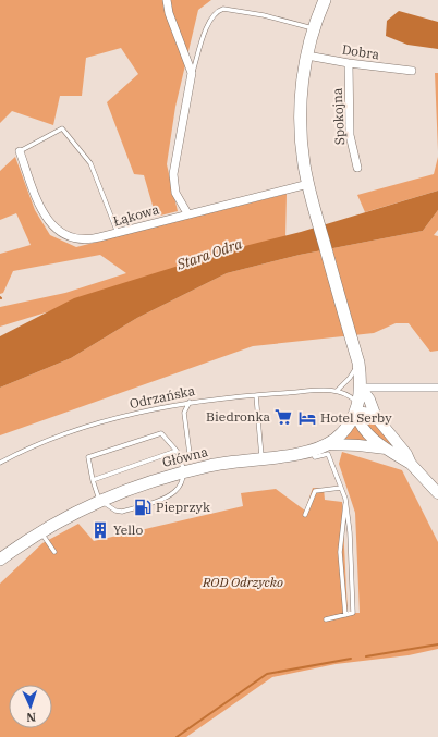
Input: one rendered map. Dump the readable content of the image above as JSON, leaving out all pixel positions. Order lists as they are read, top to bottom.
{
  "streets": {
    "main road": ["Główna"],
    "street": ["Dobra", "Spokojna", "Łąkowa"],
    "lane": ["Odrzańska"]
  },
  "crossings": [
    ["Dobra", "Spokojna"],
    ["Dobra", "Główna"],
    ["Łąkowa", "Główna"]
  ],
  "water": ["Stara Odra"],
  "parks": ["ROD Odrzycko"],
  "places": {
    "supermarket": ["Biedronka"],
    "hotel": ["Hotel Serby"],
    "fuel station": ["Pieprzyk"],
    "building": ["Yello"]
  },
  "north": "bottom"
}
